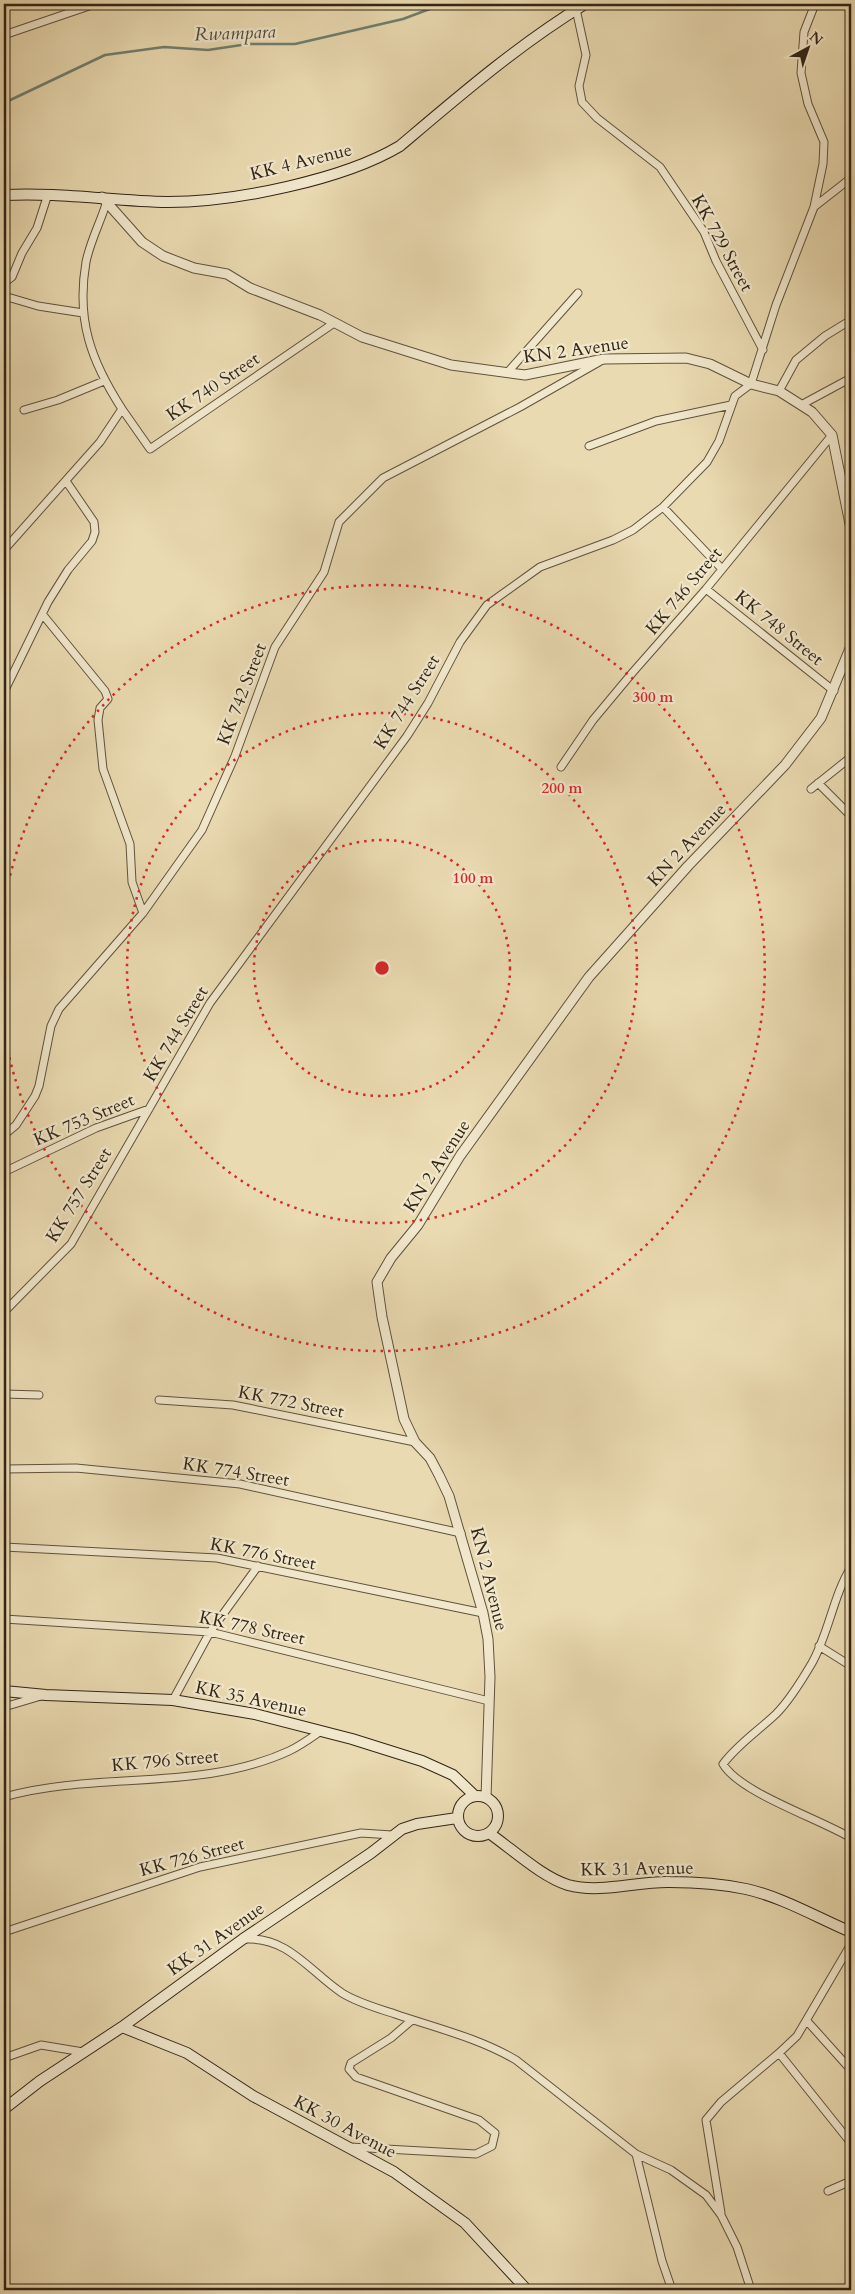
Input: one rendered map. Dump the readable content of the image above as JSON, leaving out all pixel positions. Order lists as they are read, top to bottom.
{
  "streets": {
    "main road": [
      "KK 4 Avenue",
      "KK 35 Avenue",
      "KK 31 Avenue",
      "KK 30 Avenue"
    ],
    "street": [
      "KK 729 Street",
      "KN 2 Avenue",
      "KK 740 Street",
      "KK 746 Street",
      "KK 748 Street",
      "KK 742 Street",
      "KK 744 Street",
      "KK 753 Street",
      "KK 757 Street",
      "KK 772 Street",
      "KK 774 Street",
      "KK 776 Street",
      "KK 778 Street",
      "KK 796 Street",
      "KK 726 Street"
    ]
  },
  "crossings": [
    ["KK 4 Avenue", "KK 729 Street"],
    ["KK 4 Avenue", "KN 2 Avenue"],
    ["KN 2 Avenue", "KK 740 Street"],
    ["KN 2 Avenue", "KK 746 Street"],
    ["KN 2 Avenue", "KK 748 Street"],
    ["KN 2 Avenue", "KK 742 Street"],
    ["KN 2 Avenue", "KK 744 Street"],
    ["KN 2 Avenue", "KK 772 Street"],
    ["KN 2 Avenue", "KK 774 Street"],
    ["KN 2 Avenue", "KK 776 Street"],
    ["KN 2 Avenue", "KK 778 Street"],
    ["KN 2 Avenue", "KK 35 Avenue"],
    ["KN 2 Avenue", "KK 31 Avenue"],
    ["KK 746 Street", "KK 748 Street"],
    ["KK 744 Street", "KK 753 Street"],
    ["KK 744 Street", "KK 757 Street"],
    ["KK 753 Street", "KK 757 Street"],
    ["KK 35 Avenue", "KK 796 Street"],
    ["KK 35 Avenue", "KK 31 Avenue"],
    ["KK 726 Street", "KK 31 Avenue"],
    ["KK 31 Avenue", "KK 30 Avenue"]
  ],
  "water": ["Rwampara"],
  "north": "top right",
  "rings": ["300 m", "200 m", "100 m"]
}
